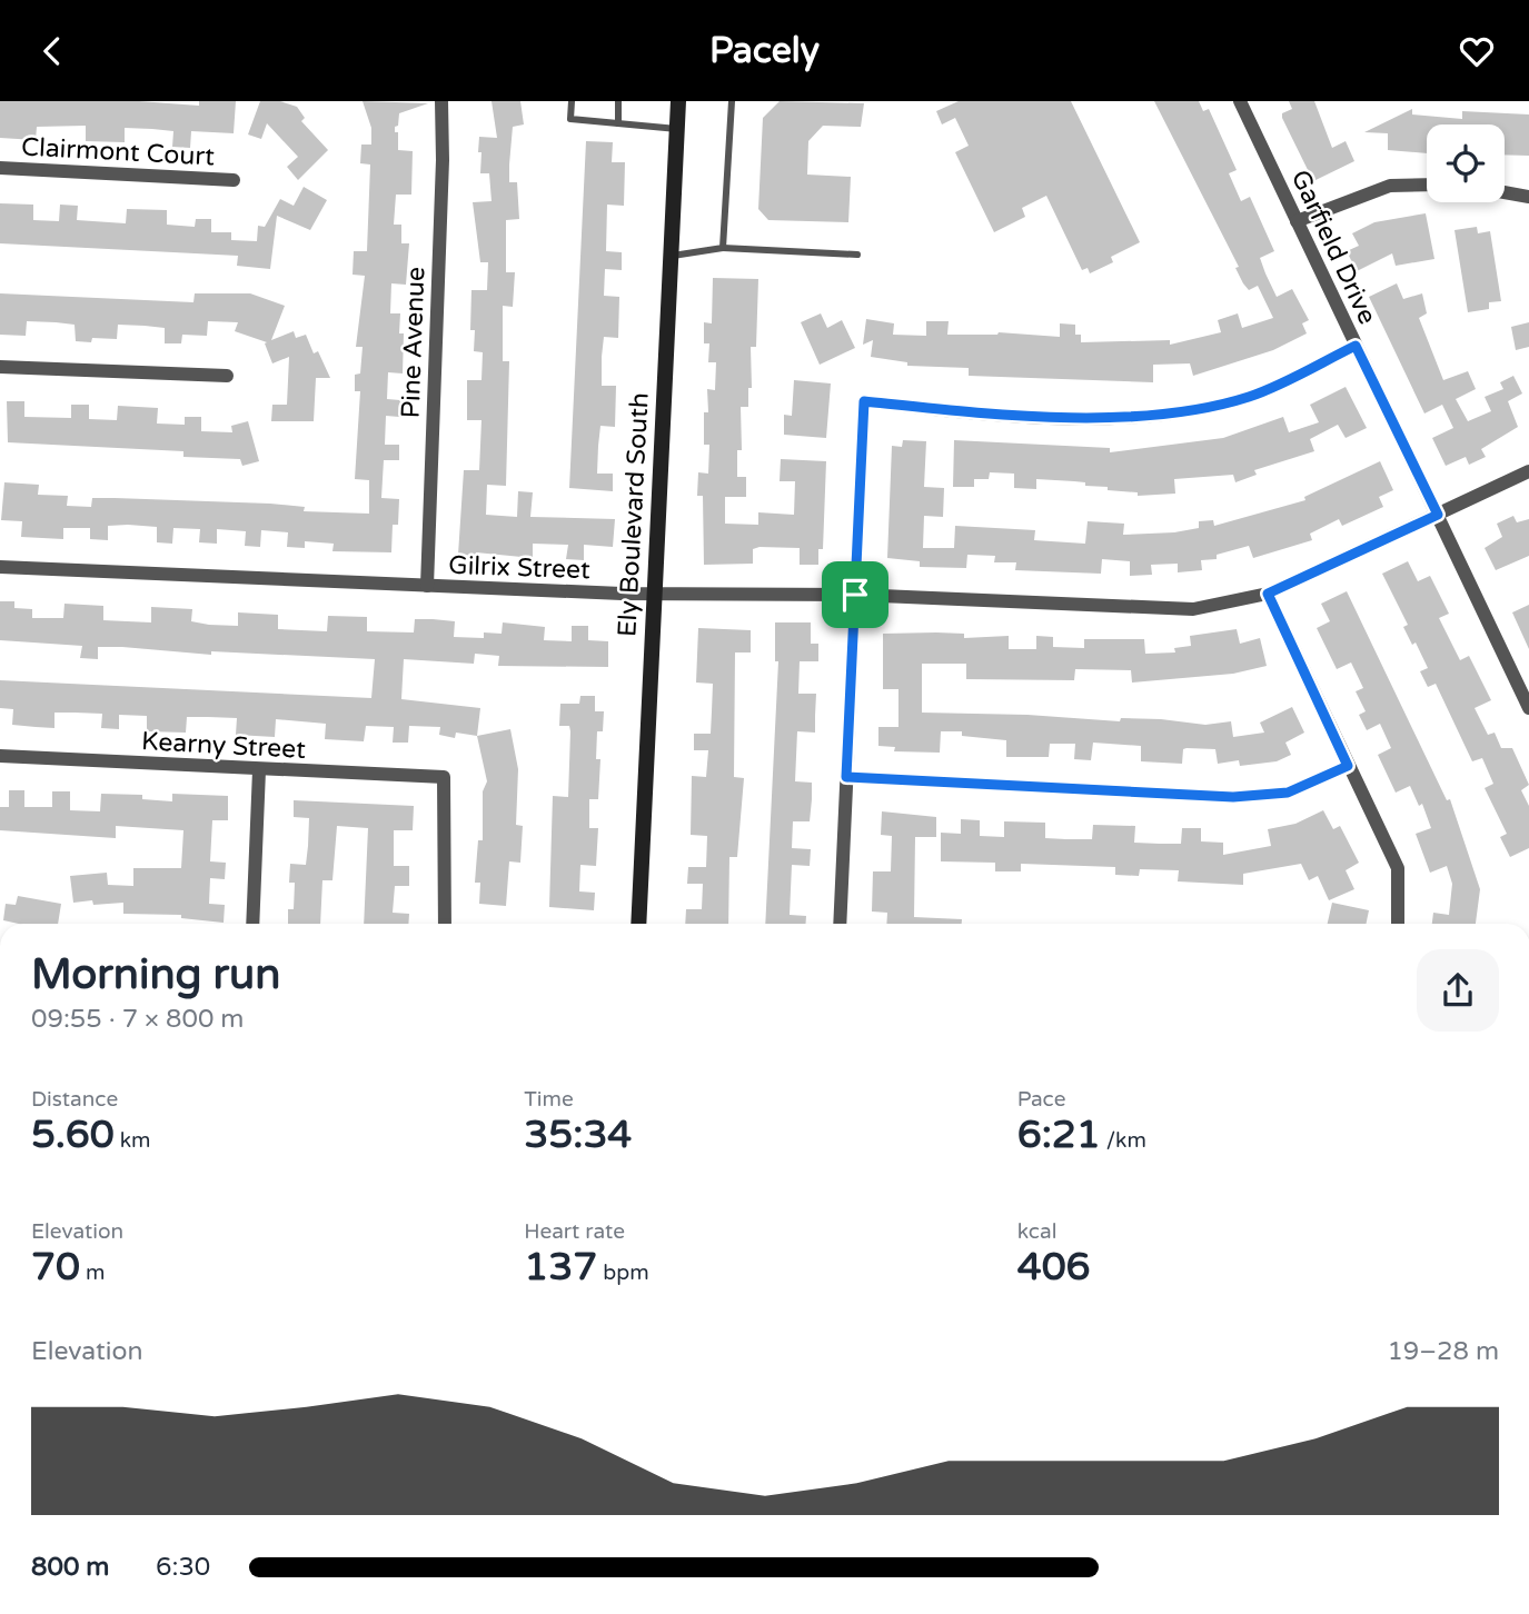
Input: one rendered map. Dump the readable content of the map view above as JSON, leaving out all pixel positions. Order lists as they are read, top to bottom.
{
  "streets": {
    "main road": ["Ely Boulevard South"],
    "street": [
      "Clairmont Court",
      "Garfield Drive",
      "Pine Avenue",
      "Gilrix Street",
      "Kearny Street"
    ]
  },
  "crossings": [
    ["Garfield Drive", "Gilrix Street"],
    ["Pine Avenue", "Gilrix Street"],
    ["Ely Boulevard South", "Gilrix Street"]
  ],
  "page": {
    "header": "Pacely",
    "heading": ["Morning run", "09:55 · 7 × 800 m"],
    "stats": [
      ["Distance", "5.60 km"],
      ["Time", "35:34"],
      ["Pace", "6:21 /km"],
      ["Elevation", "70 m"],
      ["Heart rate", "137 bpm"],
      ["kcal", "406"]
    ],
    "chart": ["Elevation", "19–28 m"],
    "list": [
      {
        "name": "800 m",
        "note": "6:30"
      }
    ]
  }
}
